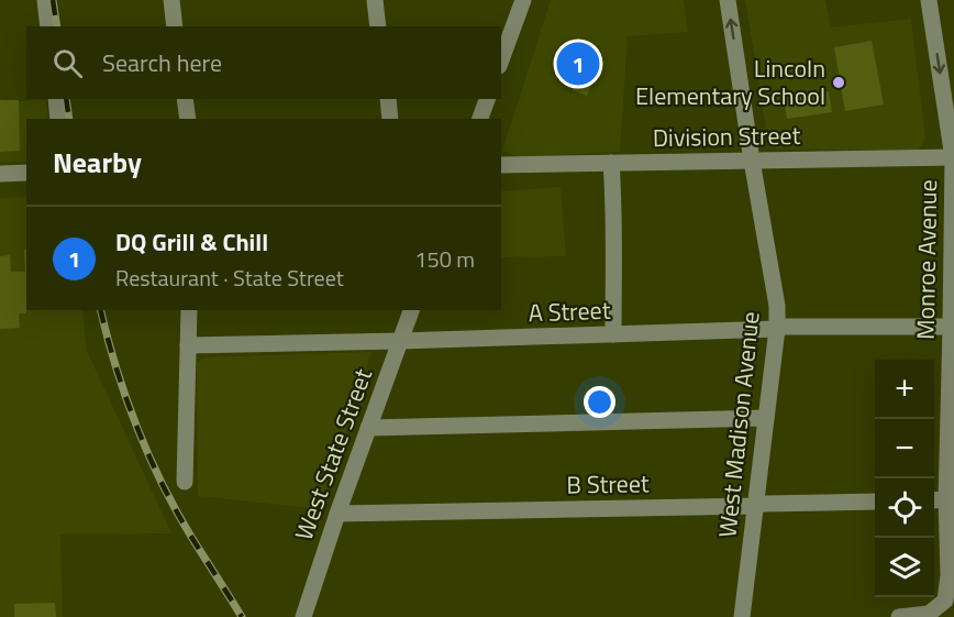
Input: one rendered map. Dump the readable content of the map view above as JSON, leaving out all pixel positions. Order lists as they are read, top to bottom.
{
  "streets": {
    "street": [
      "Division Street",
      "Monroe Avenue",
      "A Street",
      "West Madison Avenue",
      "West State Street",
      "B Street"
    ]
  },
  "crossings": [
    ["Division Street", "Monroe Avenue"],
    ["Division Street", "West Madison Avenue"],
    ["Monroe Avenue", "A Street"],
    ["A Street", "West Madison Avenue"],
    ["A Street", "West State Street"],
    ["West Madison Avenue", "B Street"],
    ["West State Street", "B Street"]
  ],
  "places": ["Lincoln Elementary School"],
  "page": {
    "search": "Search here",
    "pins": "1",
    "heading": "Nearby",
    "list": [
      {
        "mark": "1",
        "name": "DQ Grill & Chill",
        "note": "Restaurant · State Street",
        "value": "150 m"
      }
    ],
    "map_buttons": ["+", "−"]
  }
}
